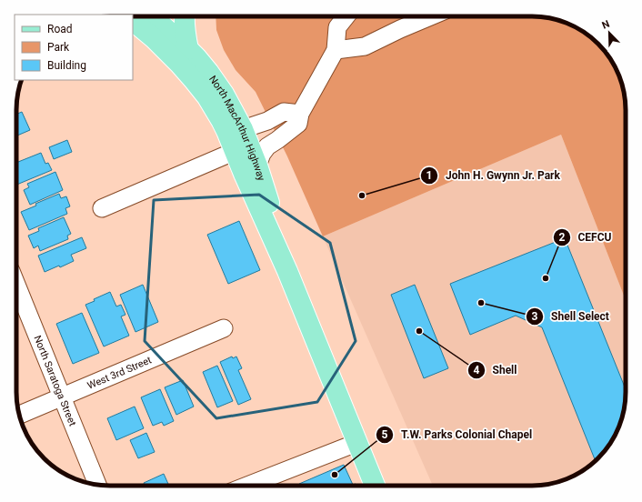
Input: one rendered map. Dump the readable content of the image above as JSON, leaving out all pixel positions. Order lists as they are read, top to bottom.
{
  "streets": {
    "main road": ["North MacArthur Highway"],
    "street": ["West 3rd Street", "North Saratoga Street"]
  },
  "crossings": [
    ["West 3rd Street", "North Saratoga Street"]
  ],
  "places": [
    "John H. Gwynn Jr. Park",
    "CEFCU",
    "Shell Select",
    "Shell",
    "T.W. Parks Colonial Chapel"
  ],
  "legend": ["Road", "Park", "Building"],
  "north": "top left"
}
